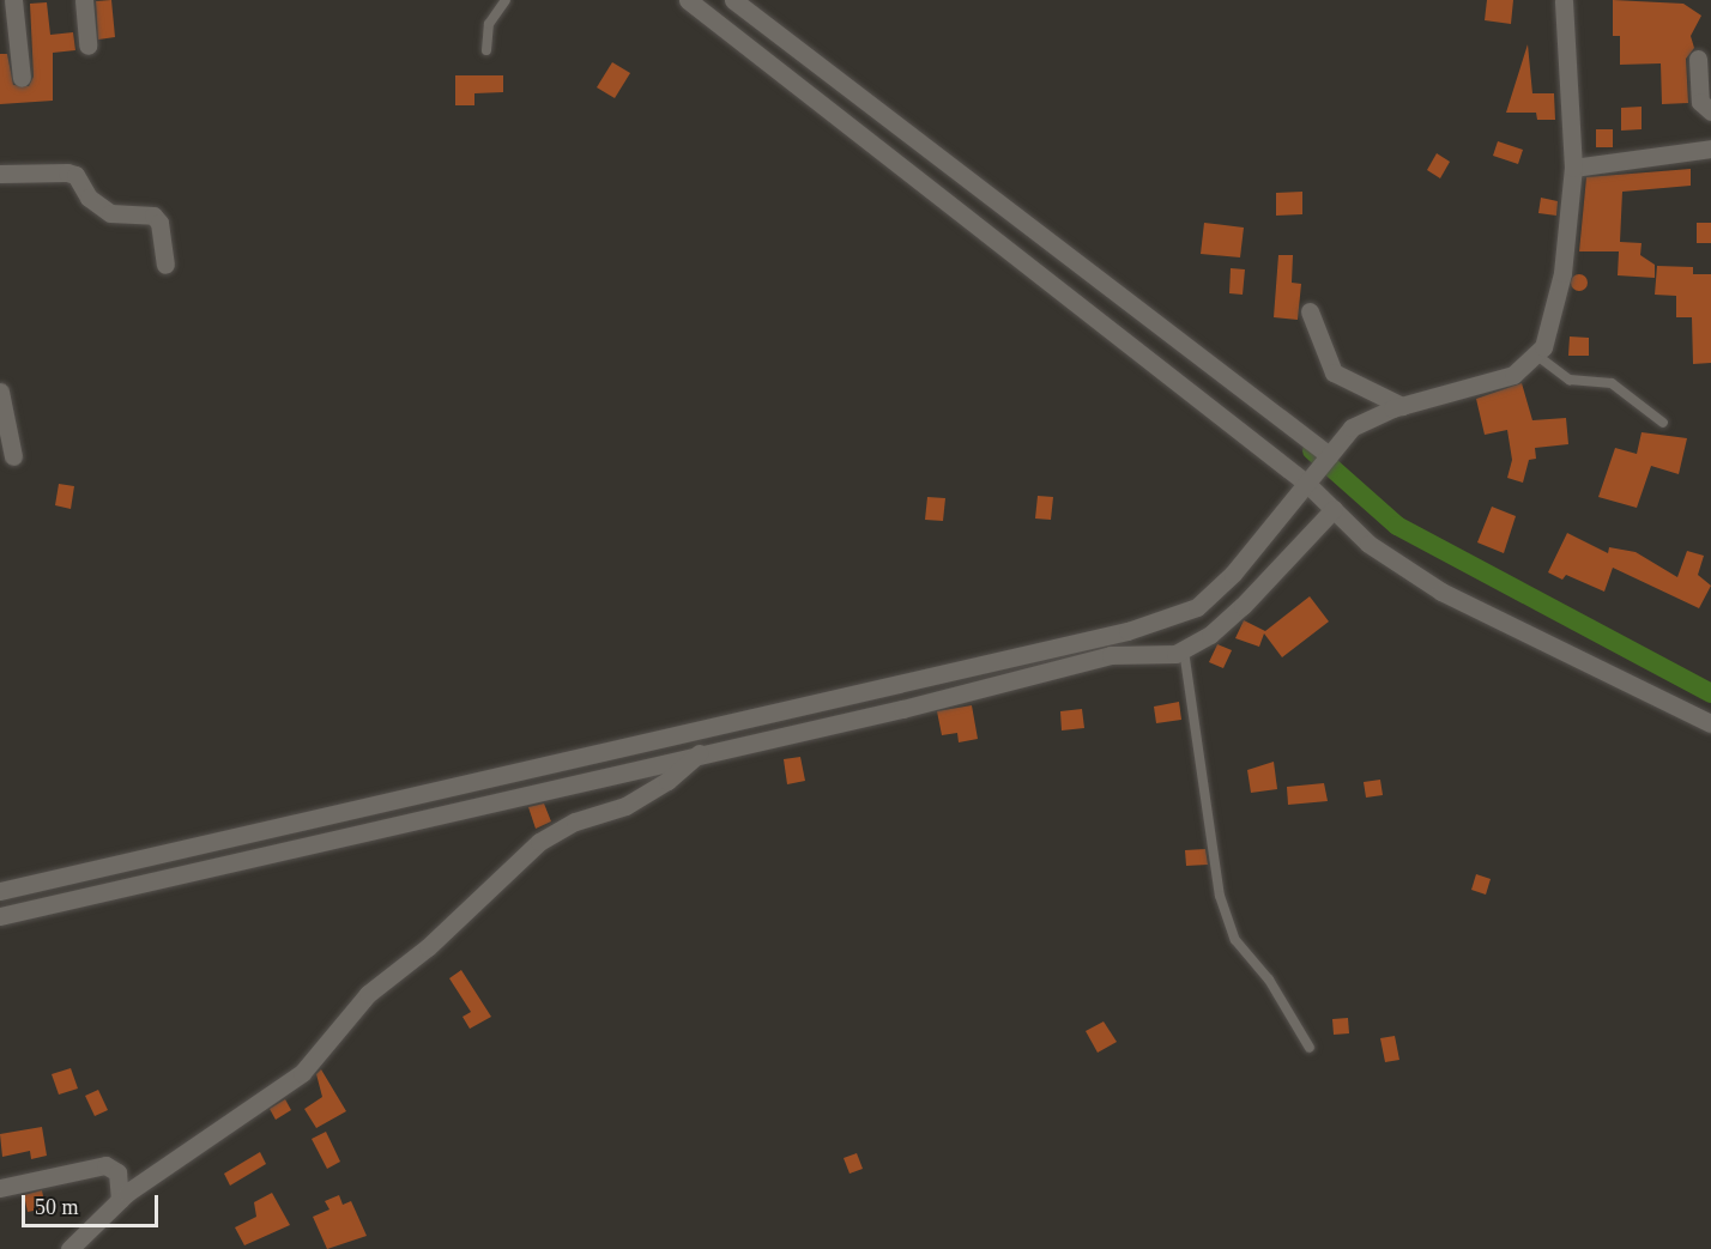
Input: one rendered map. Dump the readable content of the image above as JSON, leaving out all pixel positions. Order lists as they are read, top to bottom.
{
  "scale_bar": "50 m"
}
